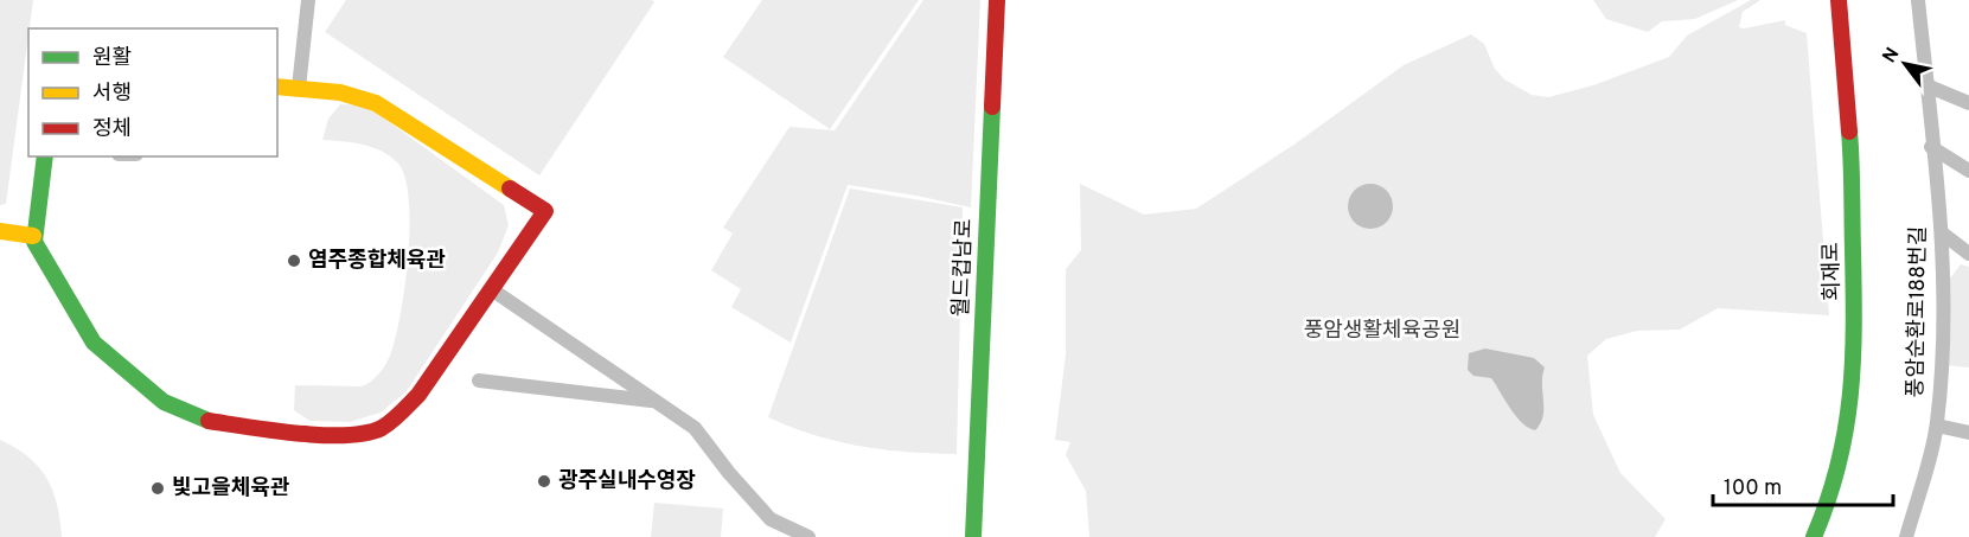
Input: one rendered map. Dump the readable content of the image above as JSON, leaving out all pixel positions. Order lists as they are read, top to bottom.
{
  "streets": {
    "street": ["월드컵남로", "회재로", "풍암순환로188번길"]
  },
  "parks": ["풍암생활체육공원"],
  "places": ["염주종합체육관", "광주실내수영장", "빛고을체육관"],
  "legend": ["원활", "서행", "정체"],
  "scale_bar": "100 m",
  "north": "top left"
}
